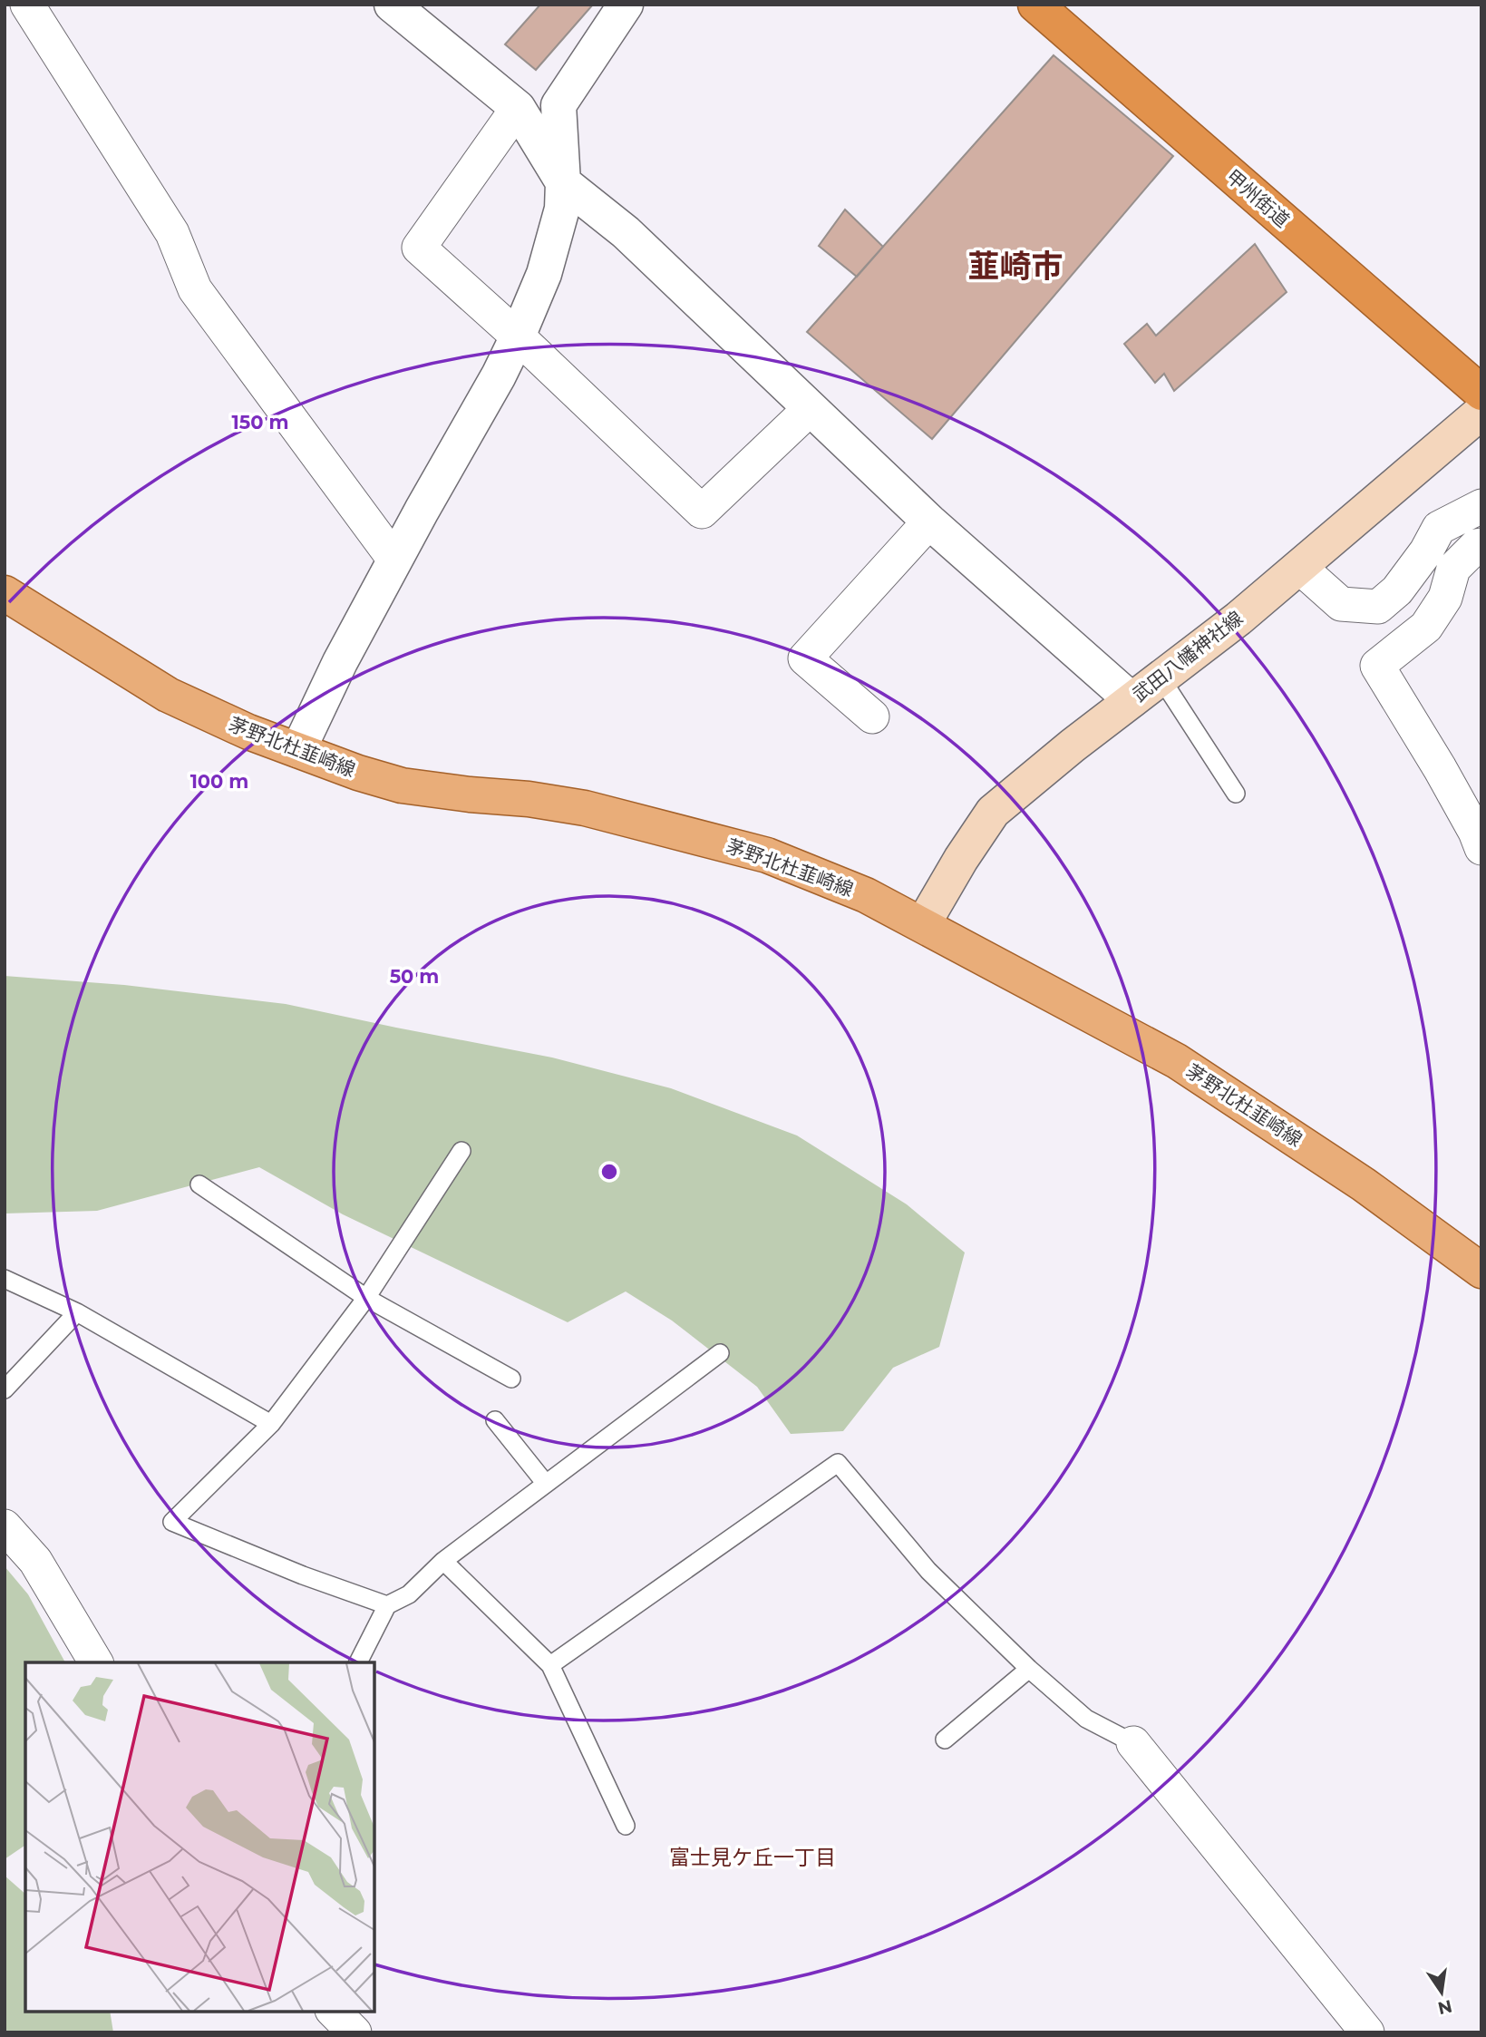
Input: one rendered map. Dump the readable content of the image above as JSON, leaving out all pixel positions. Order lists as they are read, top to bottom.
{
  "streets": {
    "highway": ["甲州街道"],
    "main road": ["武田八幡神社線", "茅野北杜韮崎線"]
  },
  "crossings": [
    ["武田八幡神社線", "茅野北杜韮崎線"]
  ],
  "districts": ["韮崎市", "富士見ケ丘一丁目"],
  "north": "bottom",
  "rings": ["150 m", "100 m", "50 m"]
}
